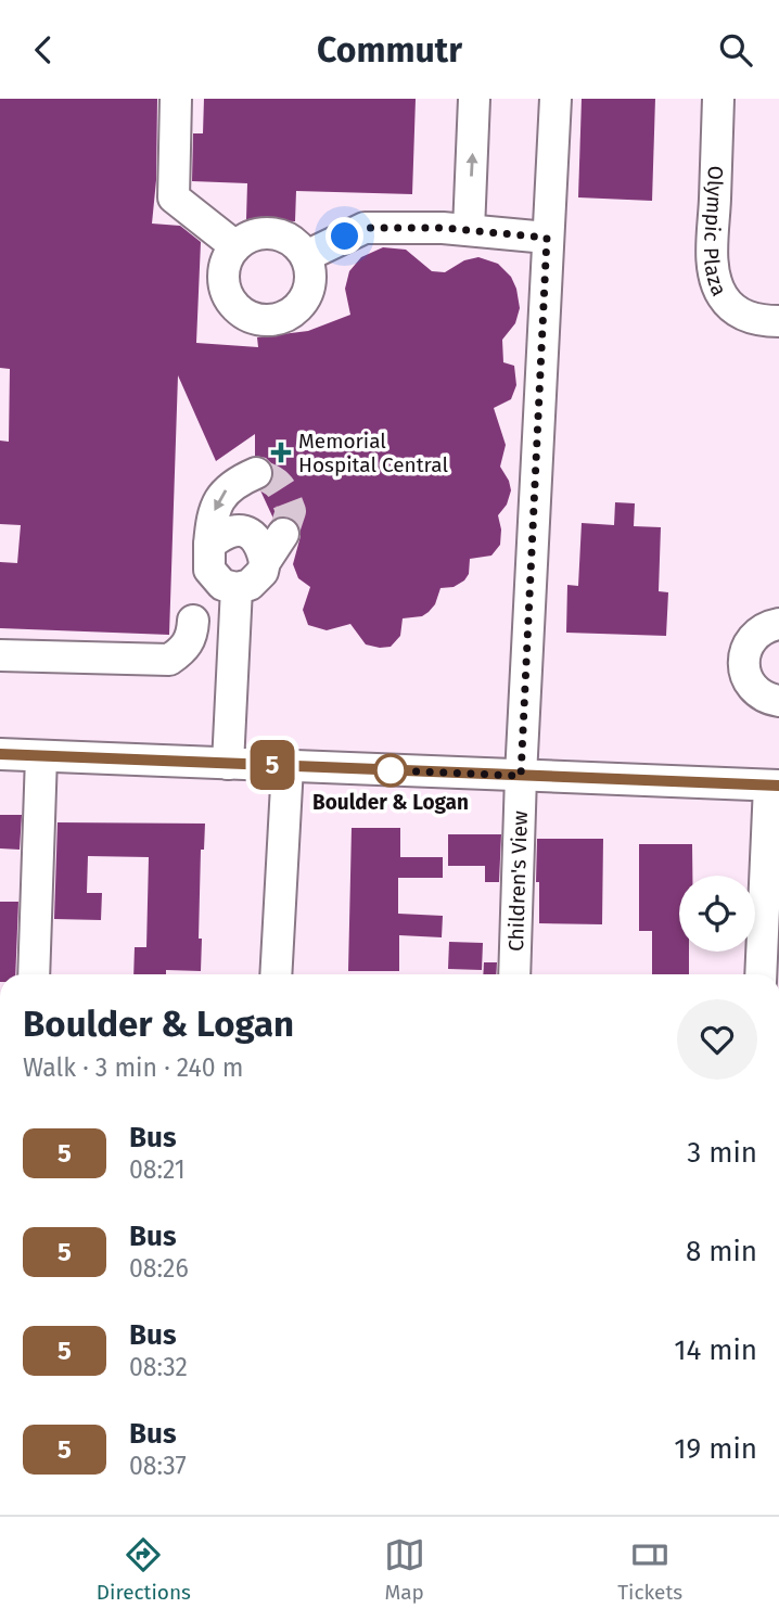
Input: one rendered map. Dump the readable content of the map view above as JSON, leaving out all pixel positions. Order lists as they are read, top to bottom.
{
  "streets": {
    "street": ["Olympic Plaza", "Children's View"]
  },
  "places": {
    "health": ["Memorial Hospital Central"],
    "other": ["Boulder & Logan"]
  },
  "lines": ["bus line 5"],
  "page": {
    "header": "Commutr",
    "on_map": "5",
    "heading": ["Boulder & Logan", "Walk · 3 min · 240 m"],
    "list": [
      {
        "mark": "5",
        "name": "Bus",
        "note": "08:21",
        "value": "3 min"
      },
      {
        "mark": "5",
        "name": "Bus",
        "note": "08:26",
        "value": "8 min"
      },
      {
        "mark": "5",
        "name": "Bus",
        "note": "08:32",
        "value": "14 min"
      },
      {
        "mark": "5",
        "name": "Bus",
        "note": "08:37",
        "value": "19 min"
      }
    ],
    "tabs": ["Directions", "Map", "Tickets"]
  }
}
